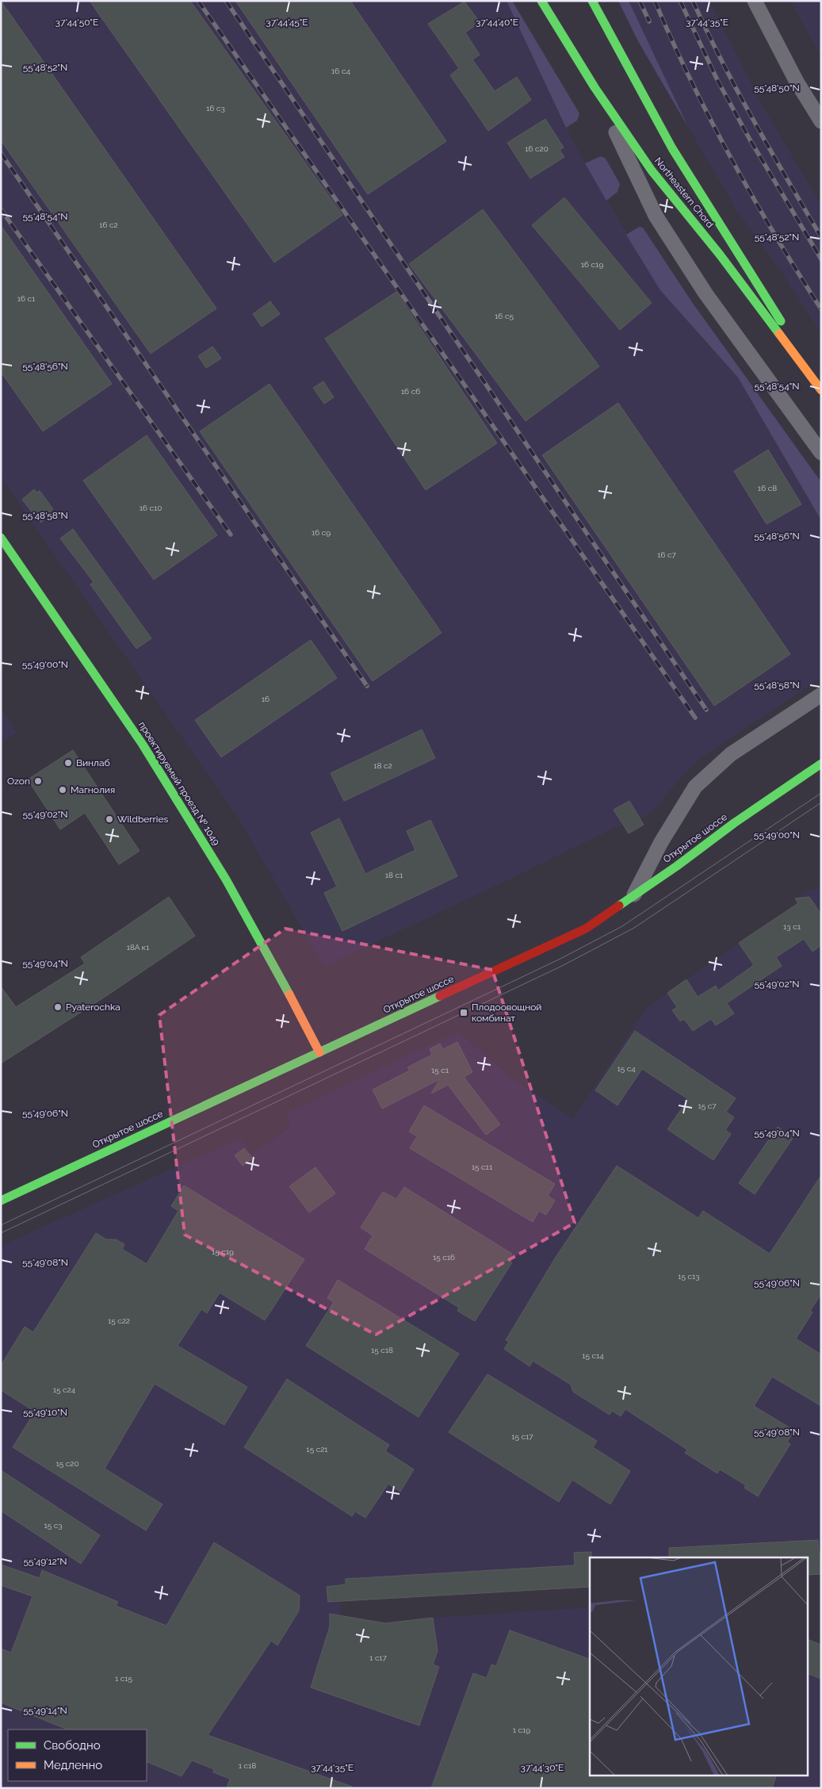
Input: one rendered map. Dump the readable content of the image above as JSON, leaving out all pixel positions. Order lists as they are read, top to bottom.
{
  "streets": {
    "main road": ["Northeastern Chord", "проектируемый проезд № 1049", "Открытое шоссе"]
  },
  "crossings": [
    ["проектируемый проезд № 1049", "Открытое шоссе"]
  ],
  "places": {
    "other": [
      "Винлаб",
      "Ozon",
      "Магнолия",
      "Wildberries",
      "Pyaterochka"
    ],
    "transit": ["Плодоовощной комбинат"]
  },
  "house_numbers": [
    "16 с4",
    "16 с3",
    "16 с20",
    "16 с2",
    "16 с19",
    "16 с1",
    "16 с5",
    "16 с6",
    "16 с8",
    "16 с10",
    "16 с9",
    "16 с7",
    "16",
    "18 c2",
    "18 c1",
    "13 с1",
    "18А к1",
    "15 с4",
    "15 с1",
    "15 с7",
    "15 с11",
    "15 с19",
    "15 с16",
    "15 с13",
    "15 с22",
    "15 с18",
    "15 с14",
    "15 с24",
    "15 с17",
    "15 с21",
    "15 с20",
    "15 с3",
    "1 с17",
    "1 с15",
    "1 с19",
    "1 с18"
  ],
  "legend": ["Свободно", "Медленно"],
  "coordinates": [
    "37°44'50\"E",
    "37°44'45\"E",
    "37°44'40\"E",
    "37°44'35\"E",
    "55°48'52\"N",
    "55°48'50\"N",
    "55°48'54\"N",
    "55°48'56\"N",
    "55°48'58\"N",
    "55°49'00\"N",
    "55°49'02\"N",
    "55°49'04\"N",
    "55°49'06\"N",
    "55°49'08\"N",
    "55°49'10\"N",
    "55°49'12\"N",
    "55°49'14\"N",
    "37°44'30\"E"
  ]
}
